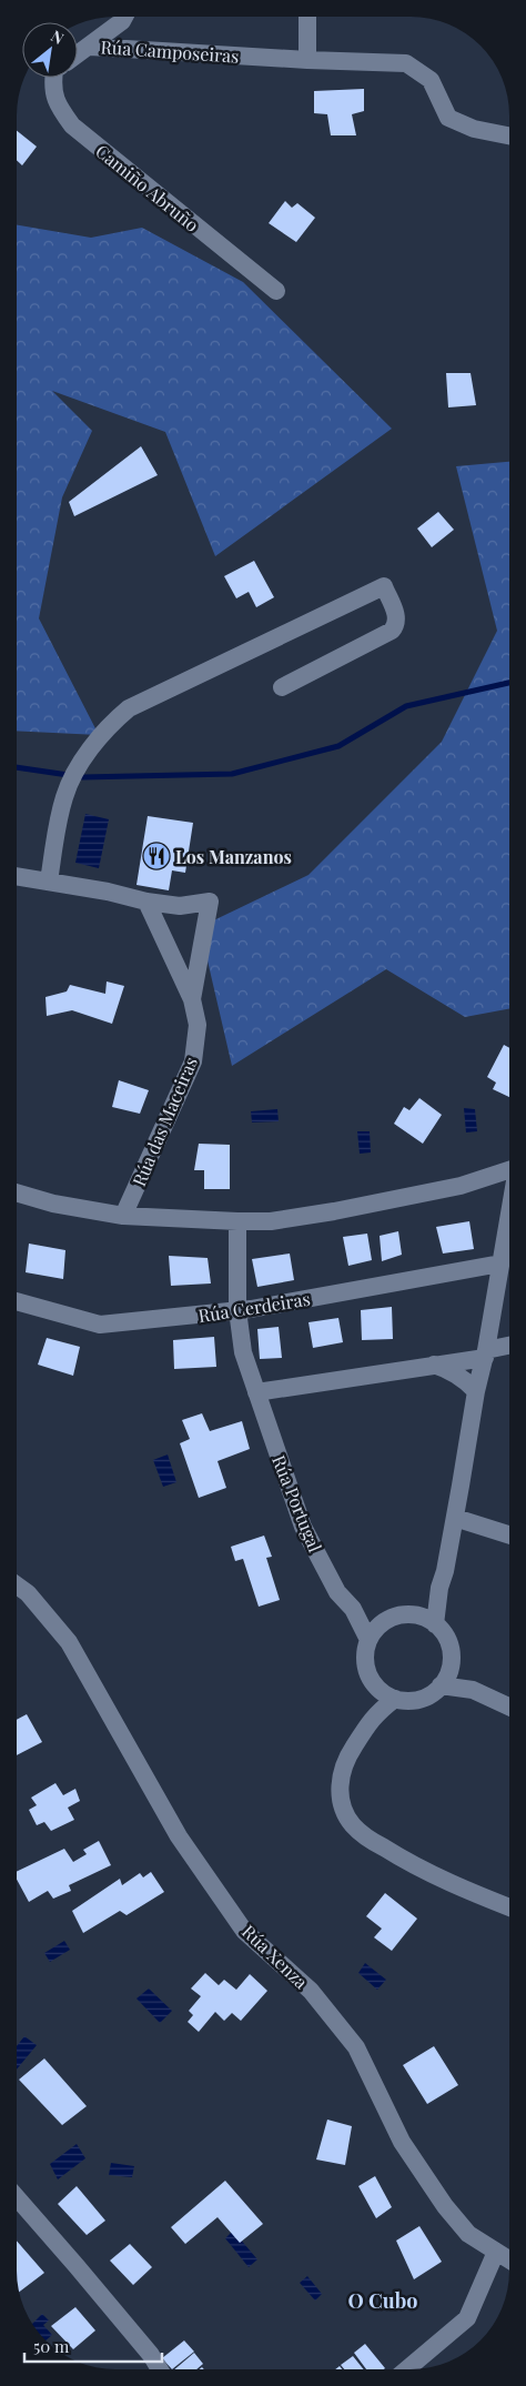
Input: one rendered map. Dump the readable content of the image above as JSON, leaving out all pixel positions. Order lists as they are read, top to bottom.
{
  "streets": {
    "street": [
      "Rúa Camposeiras",
      "Camiño Abruño",
      "Rúa das Maceiras",
      "Rúa Cerdeiras",
      "Rúa Portugal",
      "Rúa Xenza"
    ]
  },
  "crossings": [
    ["Rúa Cerdeiras", "Rúa Portugal"]
  ],
  "districts": ["O Cubo"],
  "places": {
    "restaurant": ["Los Manzanos"]
  },
  "scale_bar": "50 m",
  "north": "top right"
}
